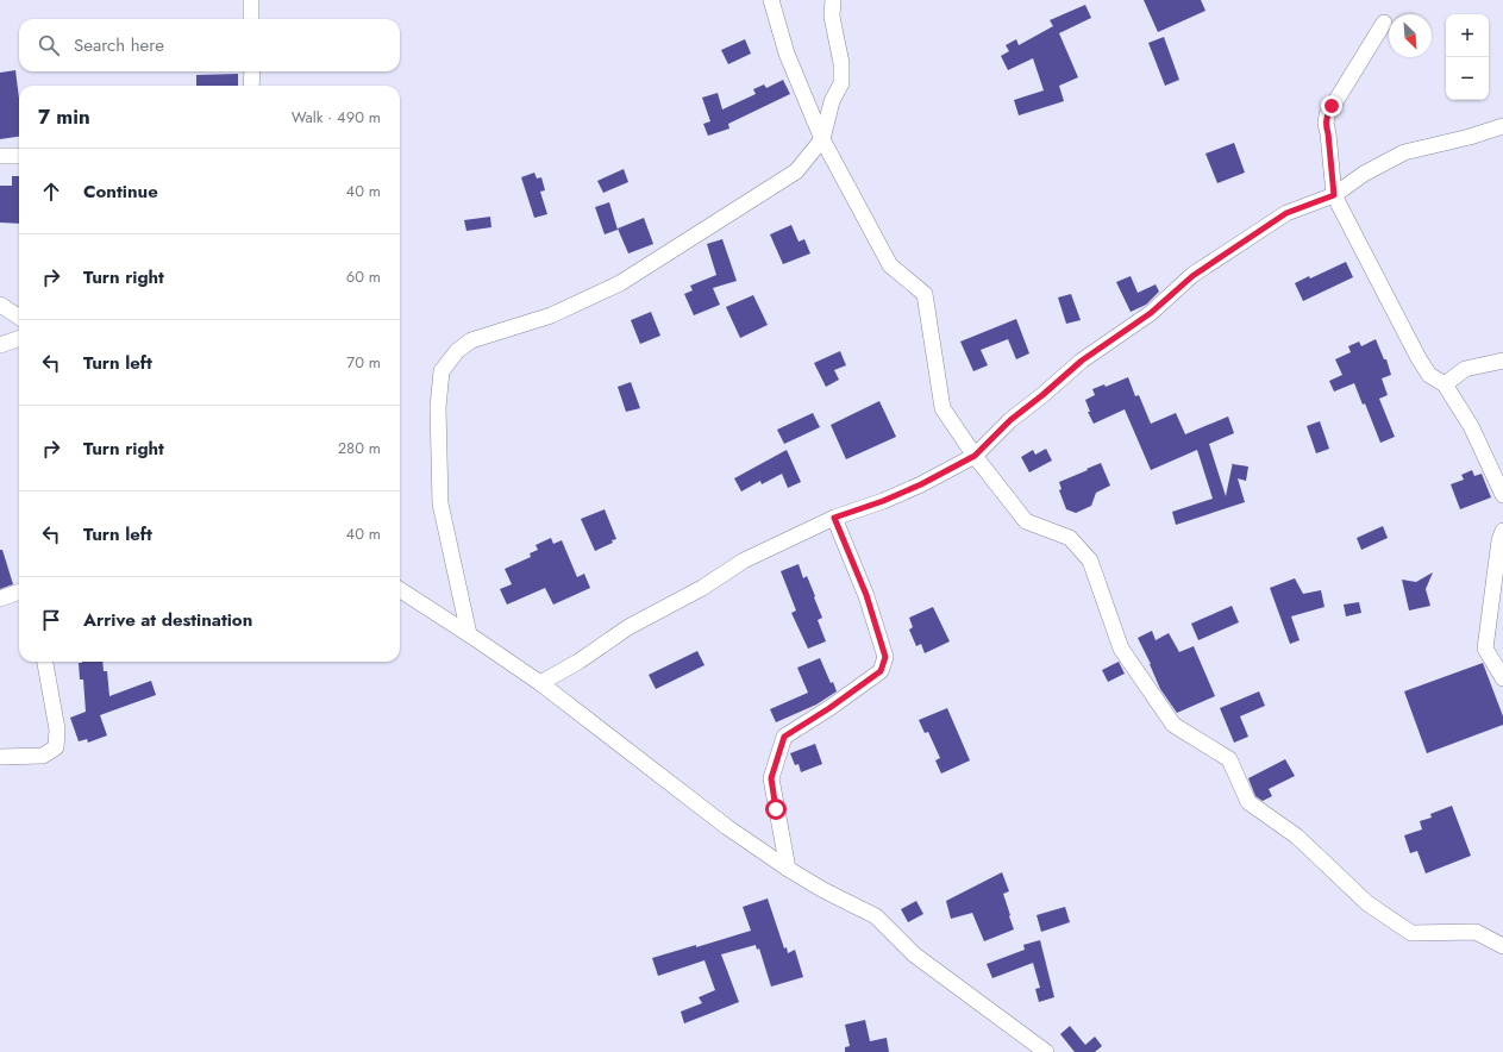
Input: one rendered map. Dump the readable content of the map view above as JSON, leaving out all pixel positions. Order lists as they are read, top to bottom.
{
  "north": "bottom right",
  "page": {
    "map_buttons": ["+", "−"],
    "search": "Search here",
    "heading": ["7 min", "Walk · 490 m"],
    "list": [
      ["Continue", "40 m"],
      ["Turn right", "60 m"],
      ["Turn left", "70 m"],
      ["Turn right", "280 m"],
      ["Turn left", "40 m"],
      "Arrive at destination"
    ]
  }
}
